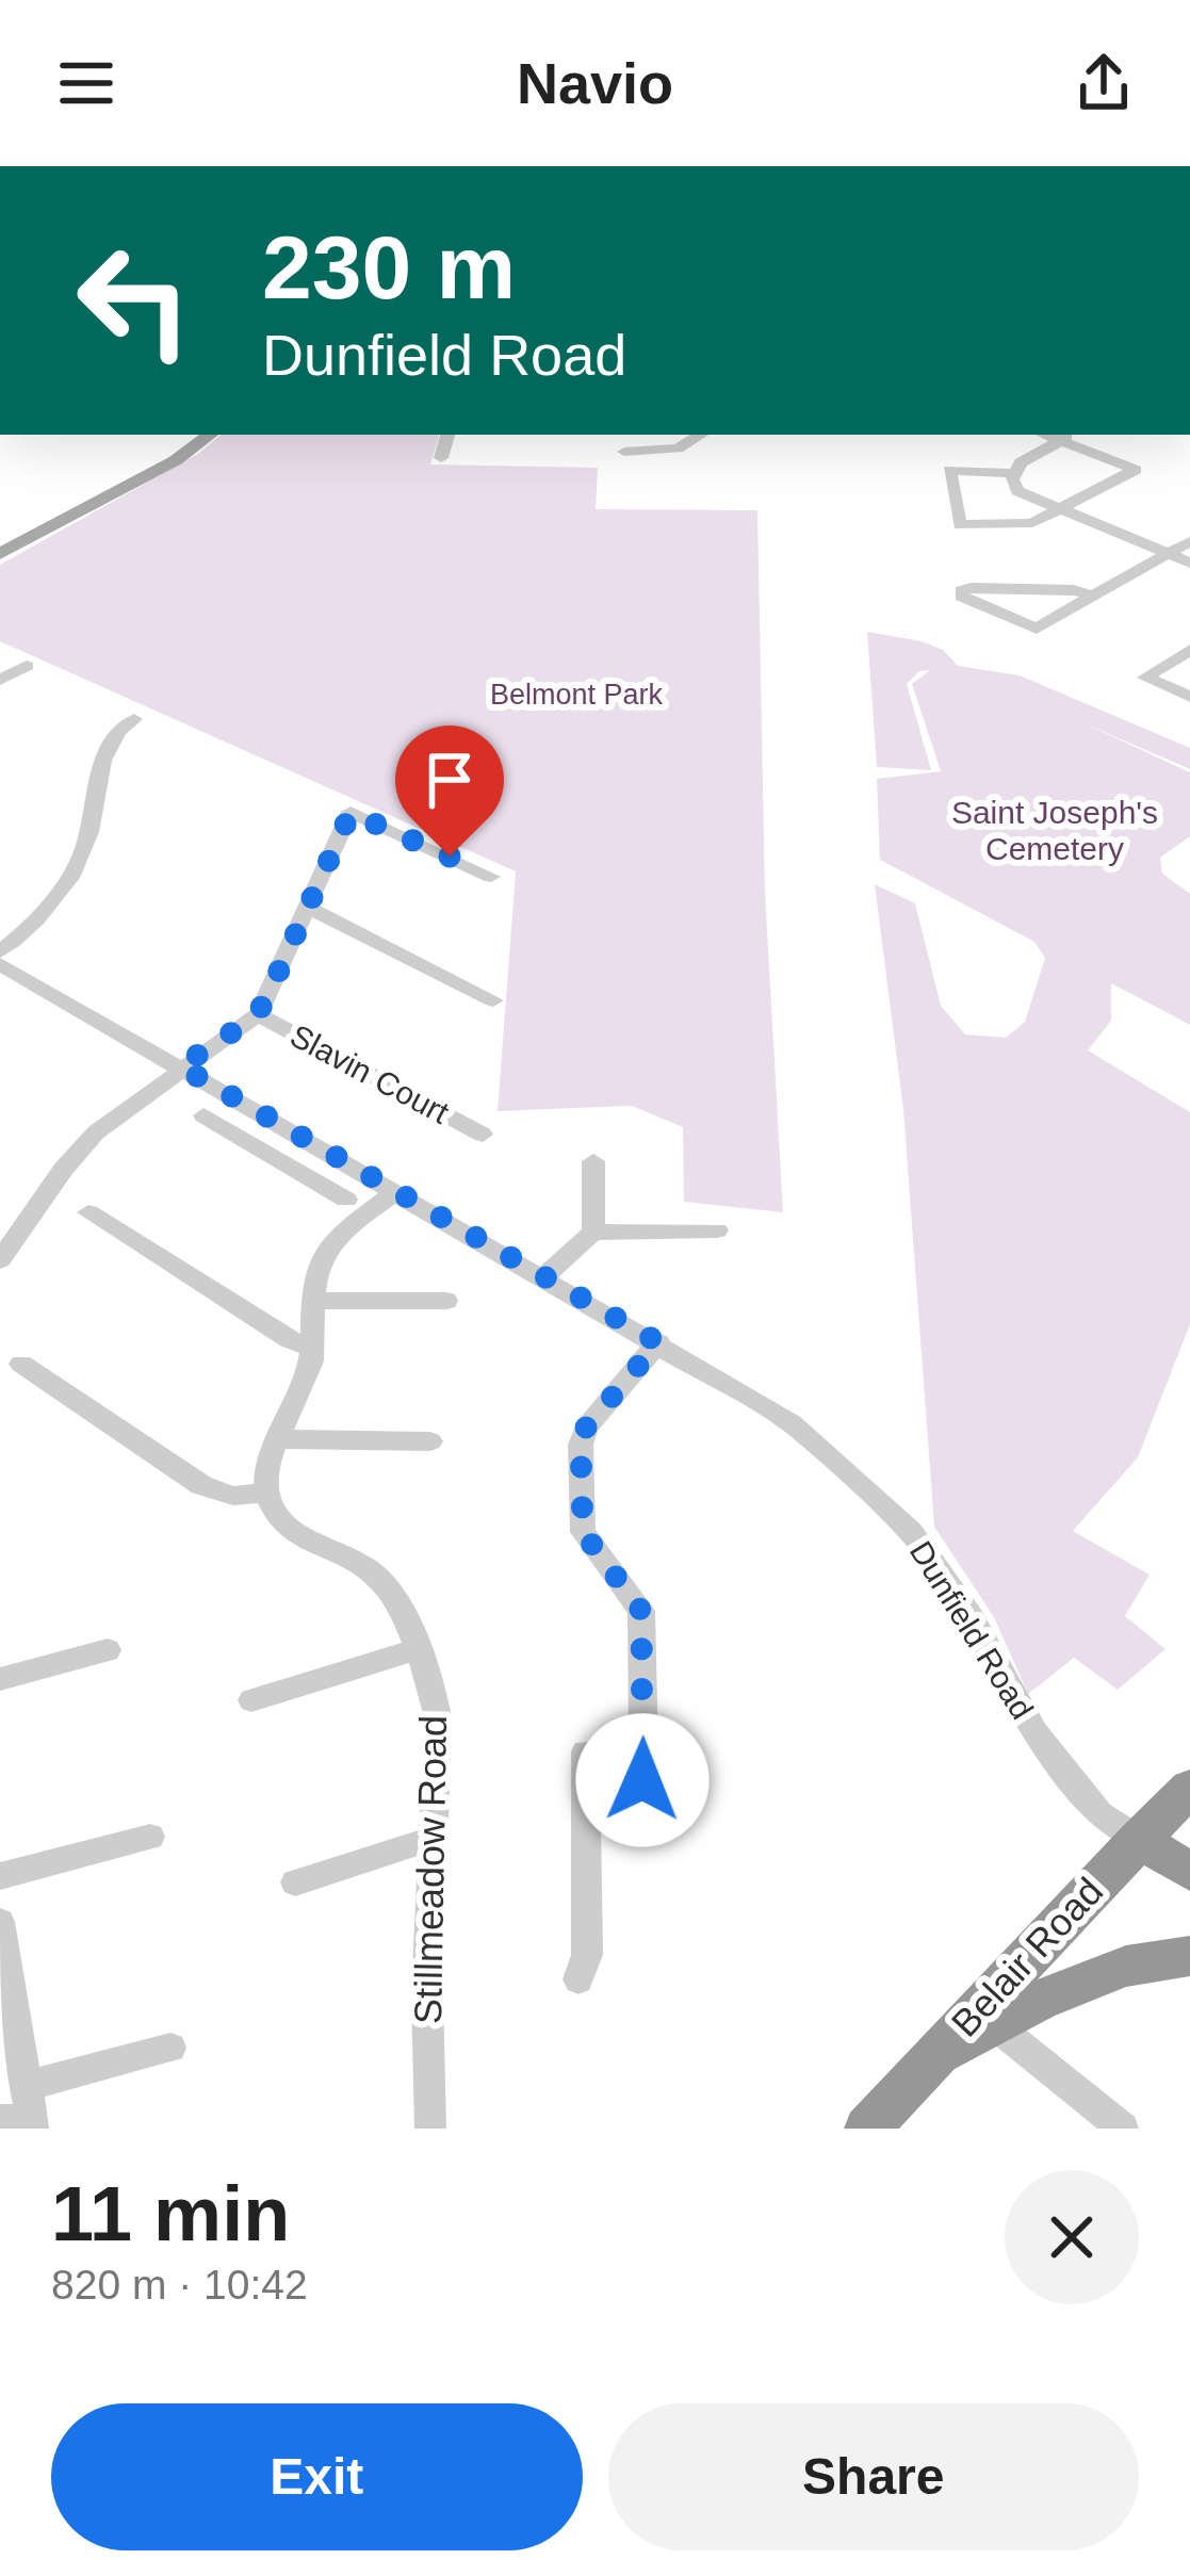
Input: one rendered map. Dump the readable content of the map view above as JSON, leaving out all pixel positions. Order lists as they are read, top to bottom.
{
  "streets": {
    "highway": ["Belair Road"],
    "street": ["Slavin Court", "Dunfield Road", "Stillmeadow Road"]
  },
  "crossings": [
    ["Dunfield Road", "Belair Road"]
  ],
  "parks": ["Belmont Park", "Saint Joseph's Cemetery"],
  "page": {
    "header": "Navio",
    "turn": ["230 m", "Dunfield Road"],
    "heading": ["11 min", "820 m · 10:42"],
    "buttons": ["Exit", "Share"]
  }
}
